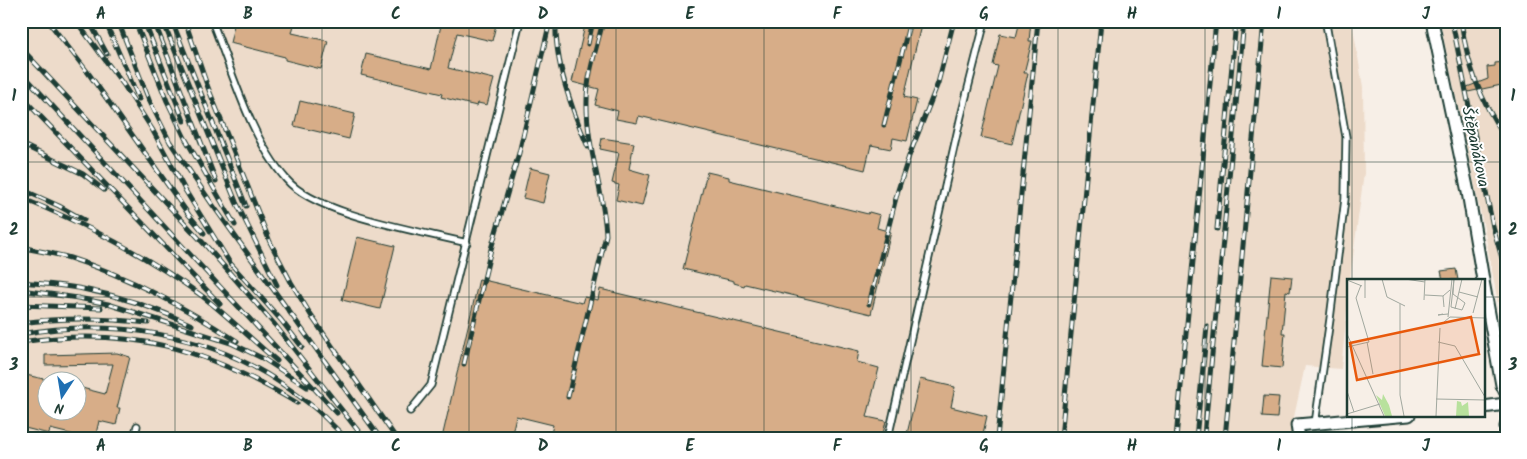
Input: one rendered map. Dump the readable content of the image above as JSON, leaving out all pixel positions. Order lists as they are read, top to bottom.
{
  "streets": {
    "street": ["Štěpaňákova"]
  },
  "north": "bottom",
  "grid": {
    "columns": [
      "A",
      "B",
      "C",
      "D",
      "E",
      "F",
      "G",
      "H",
      "I",
      "J"
    ],
    "rows": ["1", "2", "3"]
  }
}
